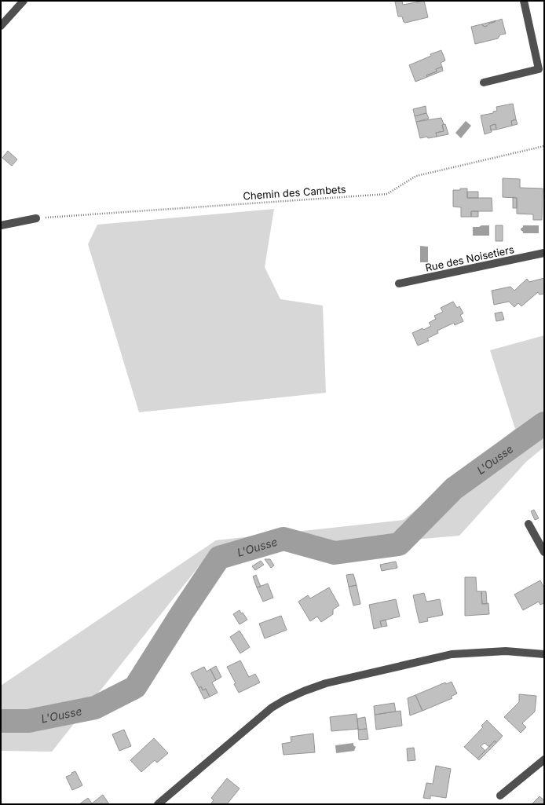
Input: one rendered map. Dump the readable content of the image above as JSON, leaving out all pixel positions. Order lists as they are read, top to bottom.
{
  "streets": {
    "street": ["Rue des Noisetiers"],
    "path": ["Chemin des Cambets"]
  },
  "water": ["L'Ousse"]
}
